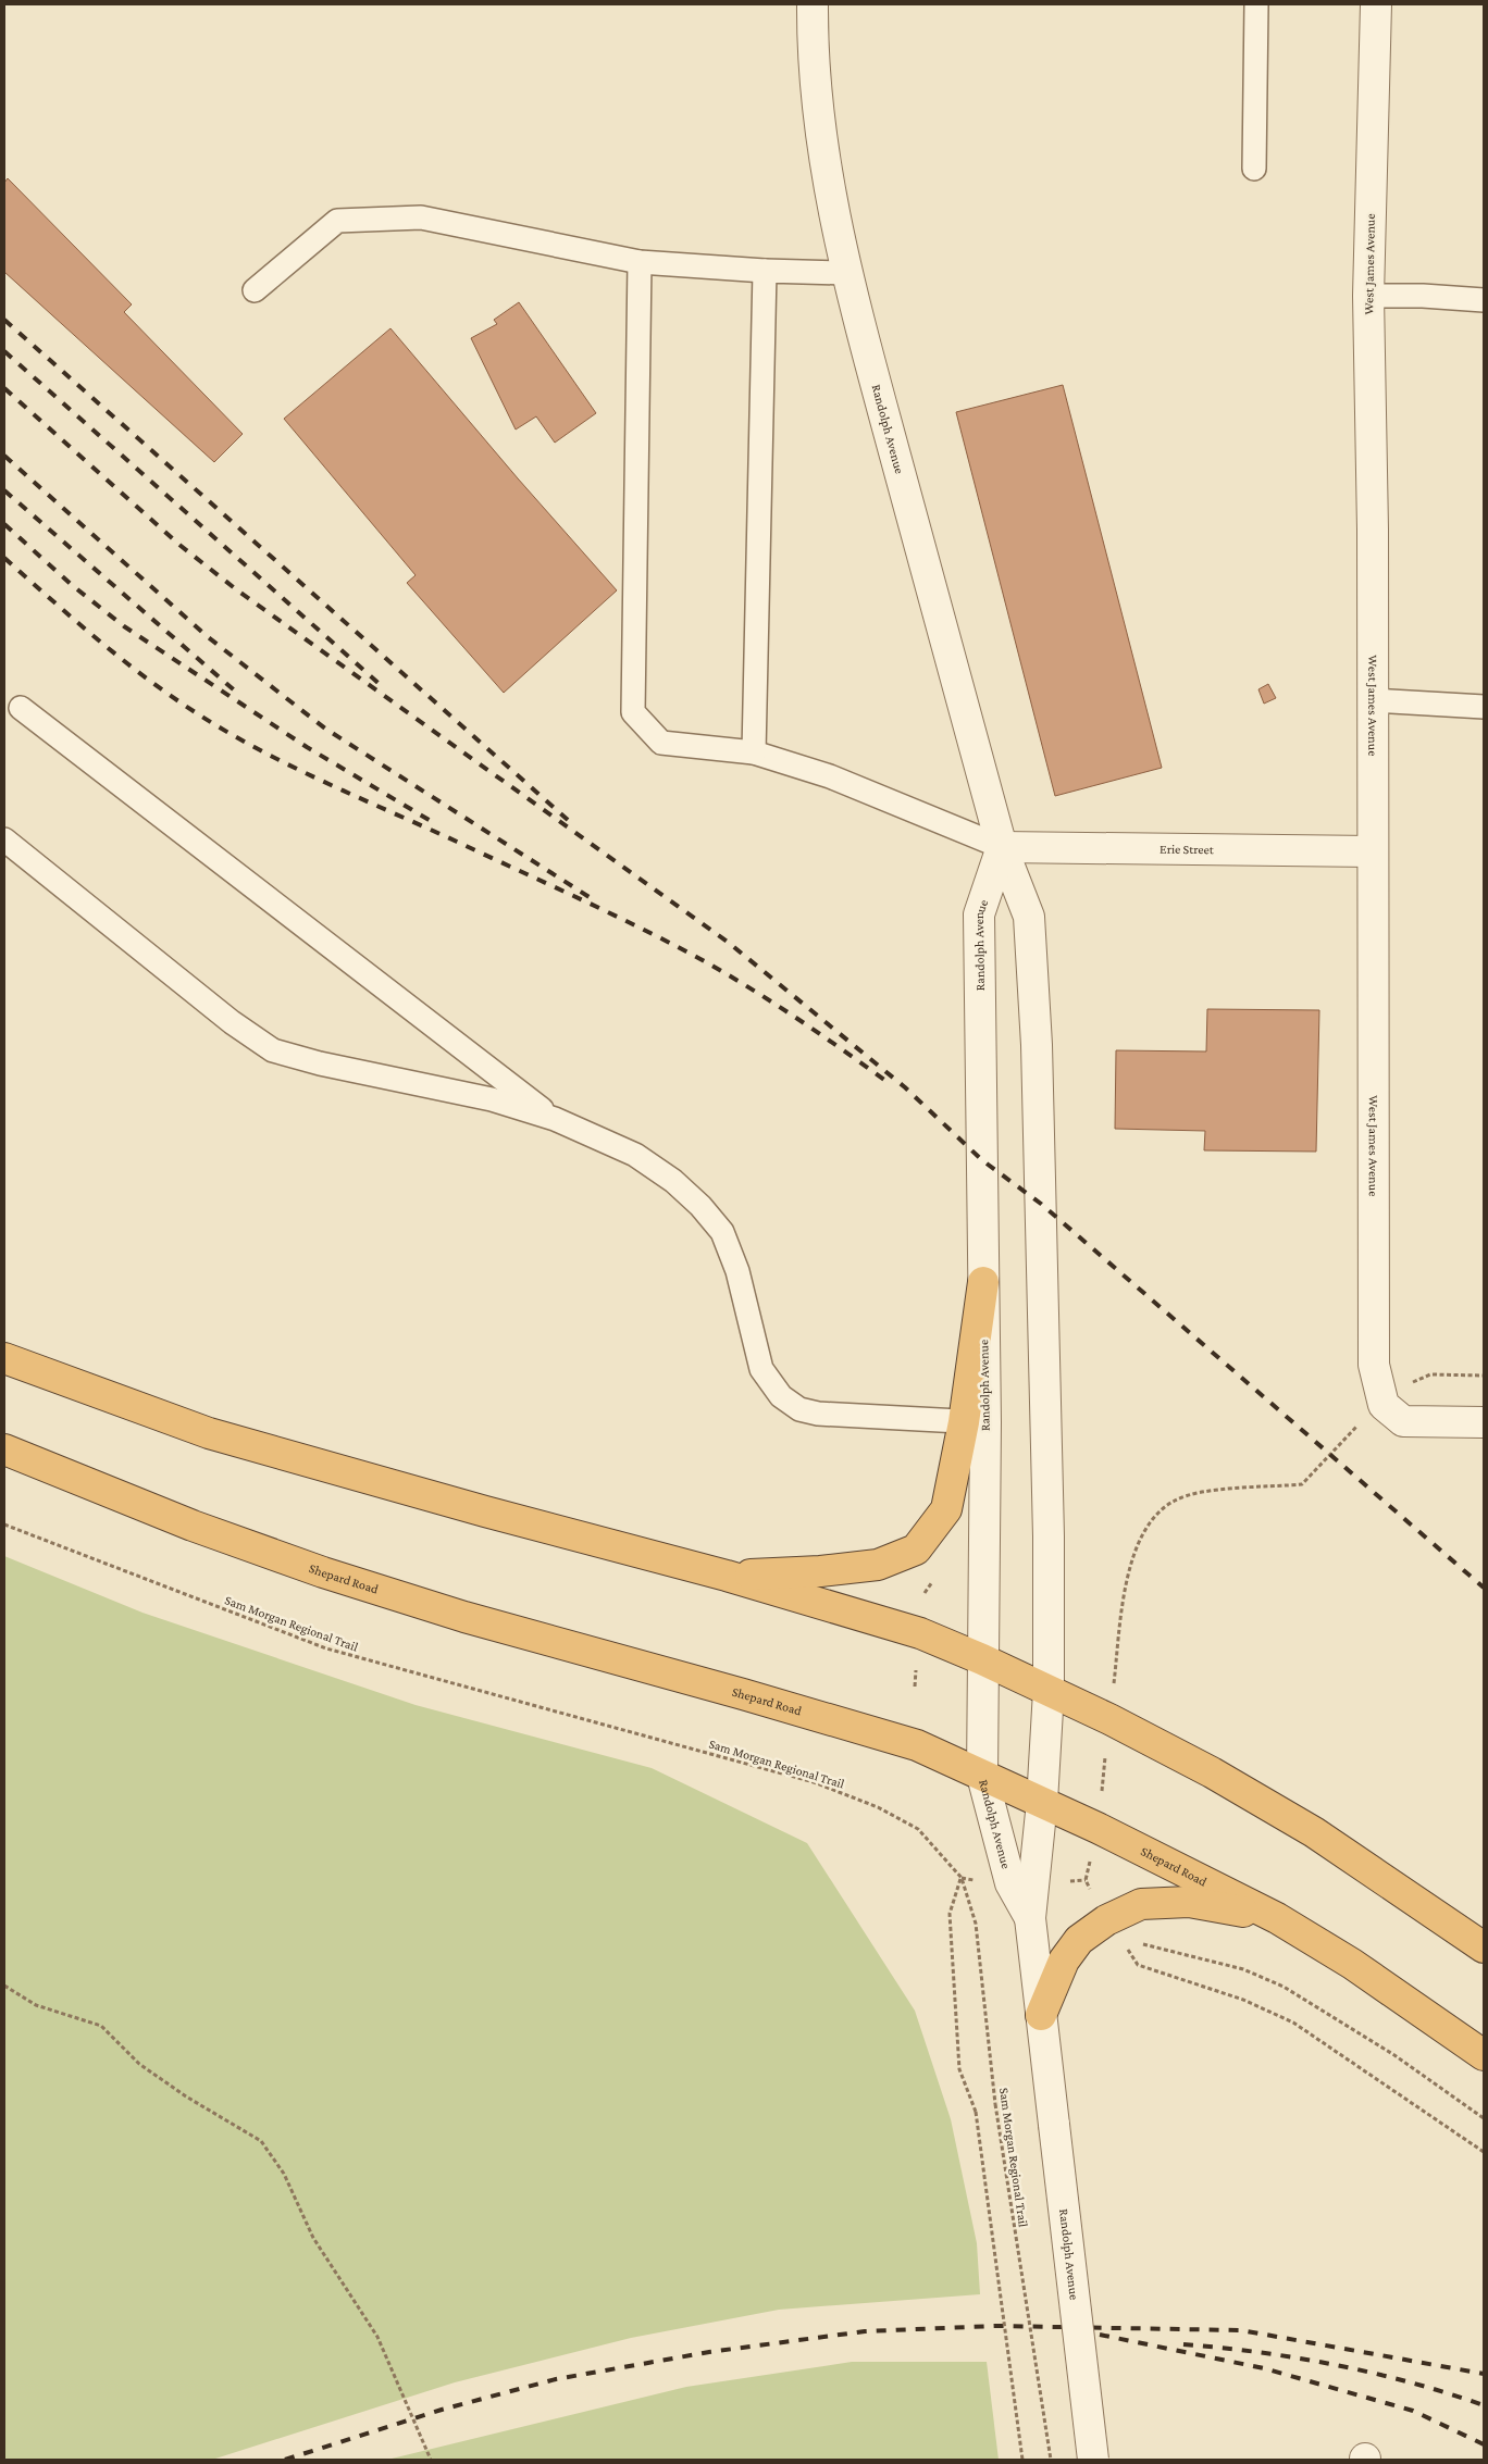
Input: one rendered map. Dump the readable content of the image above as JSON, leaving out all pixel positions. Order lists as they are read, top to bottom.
{
  "streets": {
    "highway": ["Shepard Road"],
    "street": ["West James Avenue", "Randolph Avenue", "Erie Street"],
    "path": ["Sam Morgan Regional Trail"]
  },
  "crossings": [
    ["West James Avenue", "Erie Street"],
    ["Randolph Avenue", "Erie Street"],
    ["Randolph Avenue", "Shepard Road"]
  ]
}
